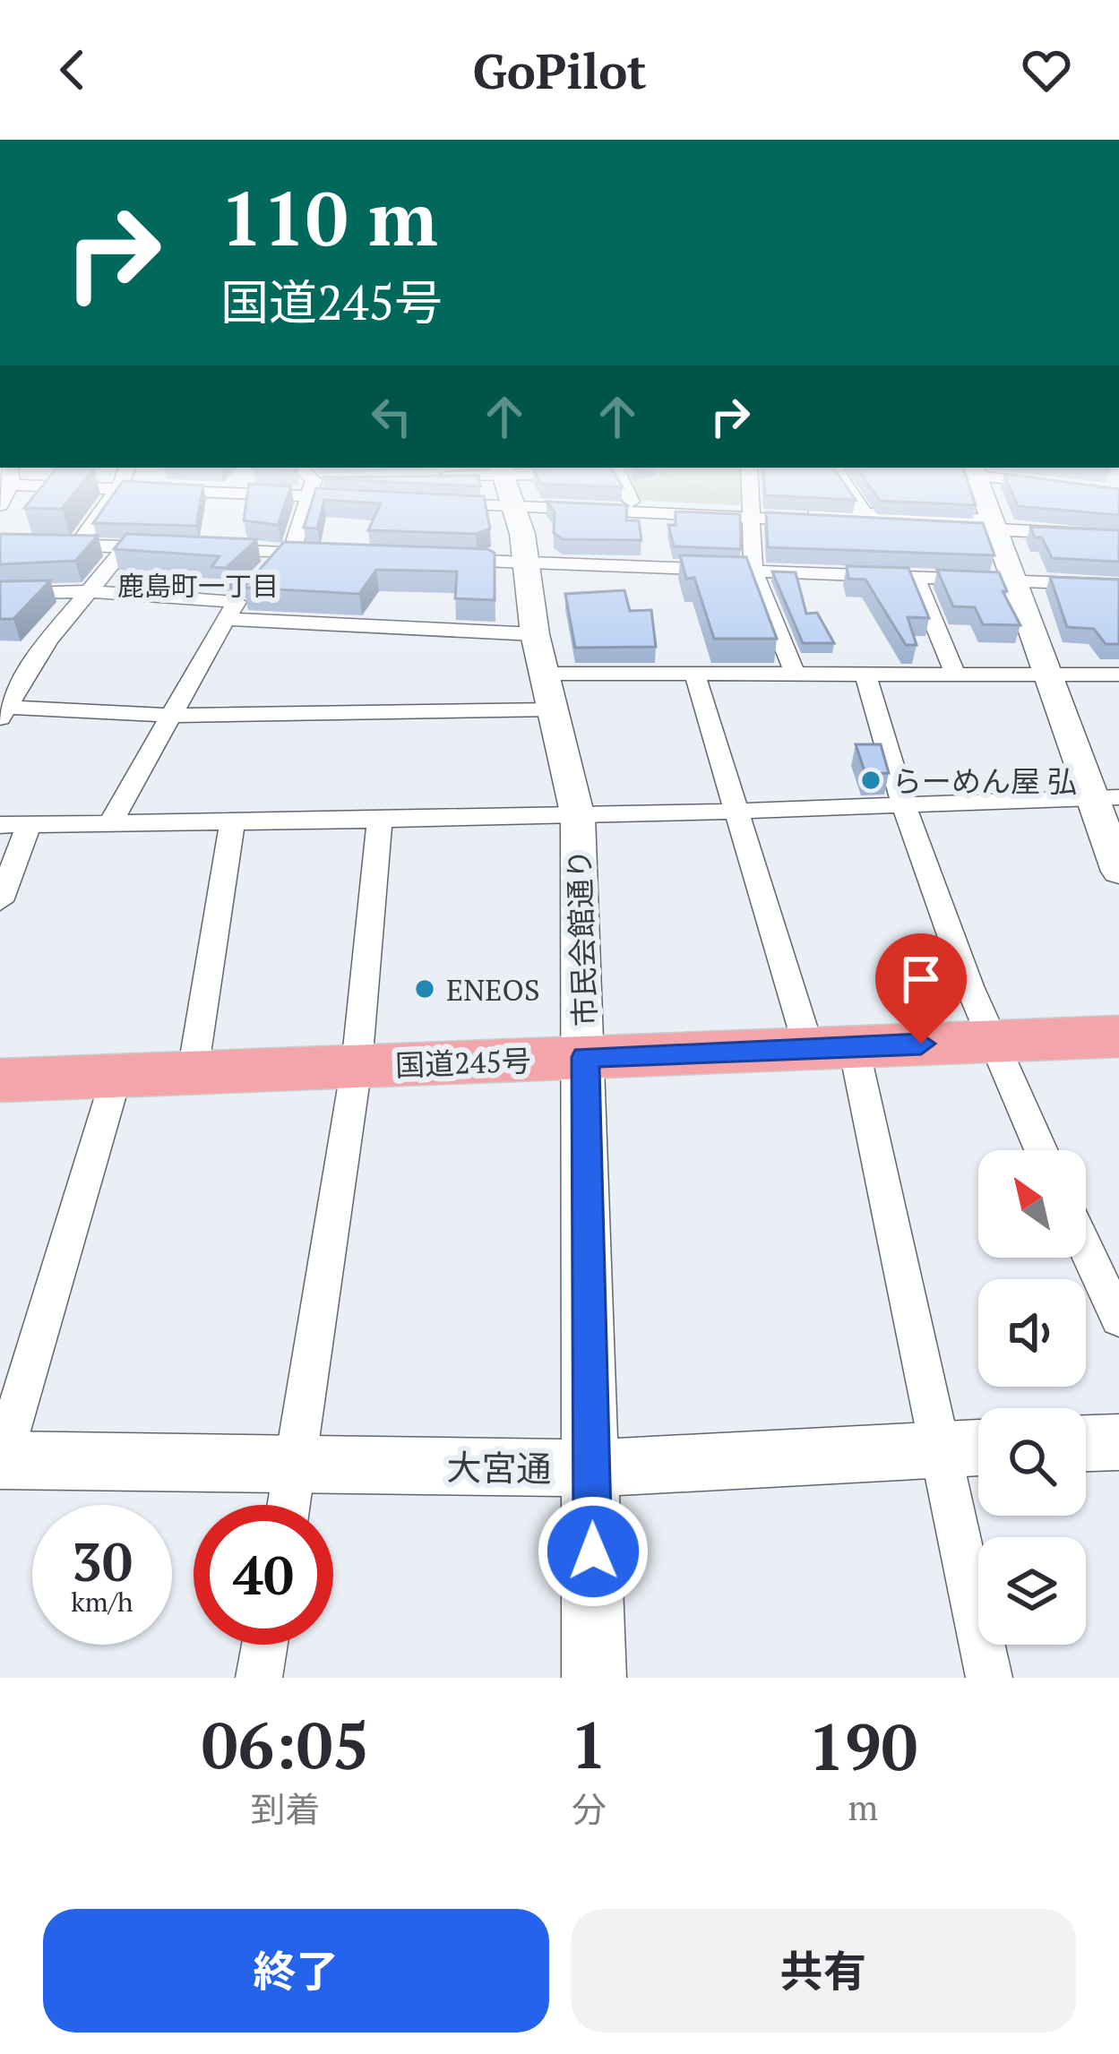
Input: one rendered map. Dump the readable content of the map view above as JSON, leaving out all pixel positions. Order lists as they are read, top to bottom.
{
  "streets": {
    "highway": ["国道245号"],
    "street": ["市民会館通り", "大宮通"]
  },
  "crossings": [
    ["市民会館通り", "国道245号"],
    ["市民会館通り", "大宮通"]
  ],
  "districts": ["鹿島町一丁目"],
  "places": ["らーめん屋 弘", "ENEOS"],
  "north": "top left",
  "page": {
    "header": "GoPilot",
    "turn": ["110 m", "国道245号"],
    "speed": "30 km/h",
    "limit": "40",
    "eta": [
      "06:05",
      "到着",
      "1",
      "分",
      "190",
      "m"
    ],
    "buttons": ["終了", "共有"]
  }
}
